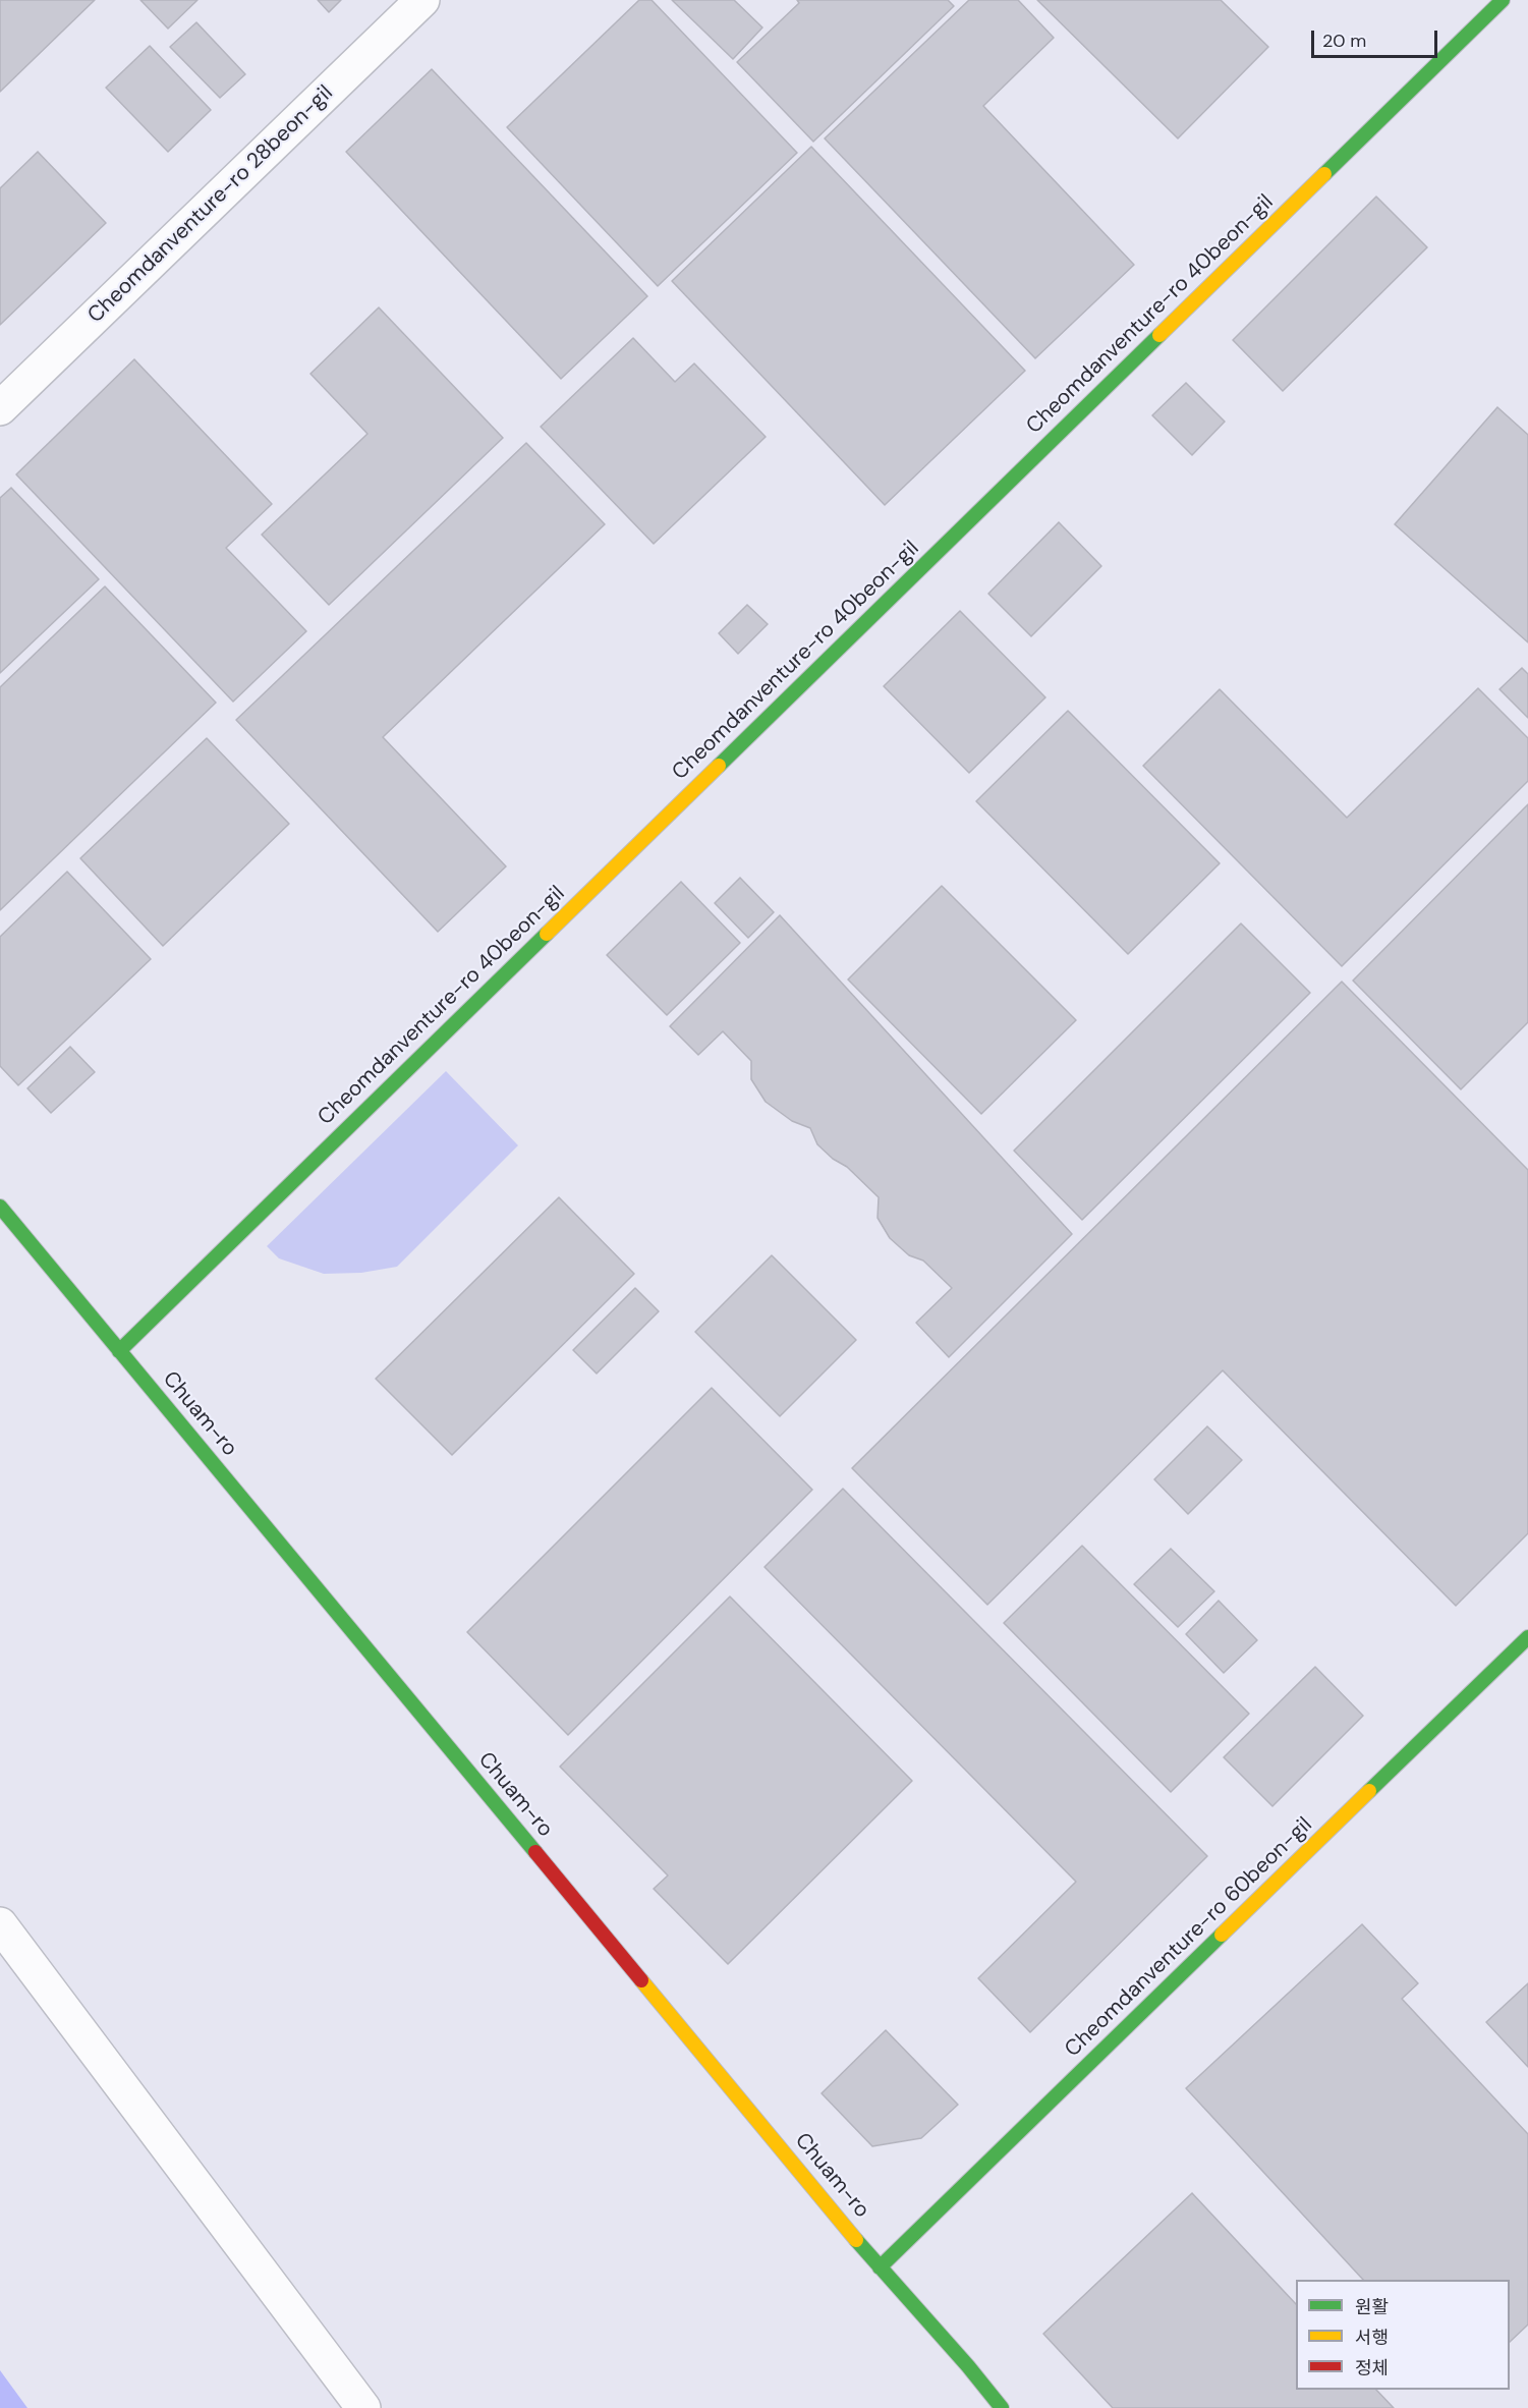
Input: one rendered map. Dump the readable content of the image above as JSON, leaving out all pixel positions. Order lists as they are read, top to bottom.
{
  "streets": {
    "street": [
      "Cheomdanventure-ro 28beon-gil",
      "Cheomdanventure-ro 40beon-gil",
      "Chuam-ro",
      "Cheomdanventure-ro 60beon-gil"
    ]
  },
  "crossings": [
    ["Cheomdanventure-ro 40beon-gil", "Chuam-ro"],
    ["Chuam-ro", "Cheomdanventure-ro 60beon-gil"]
  ],
  "legend": ["원활", "서행", "정체"],
  "scale_bar": "20 m"
}
